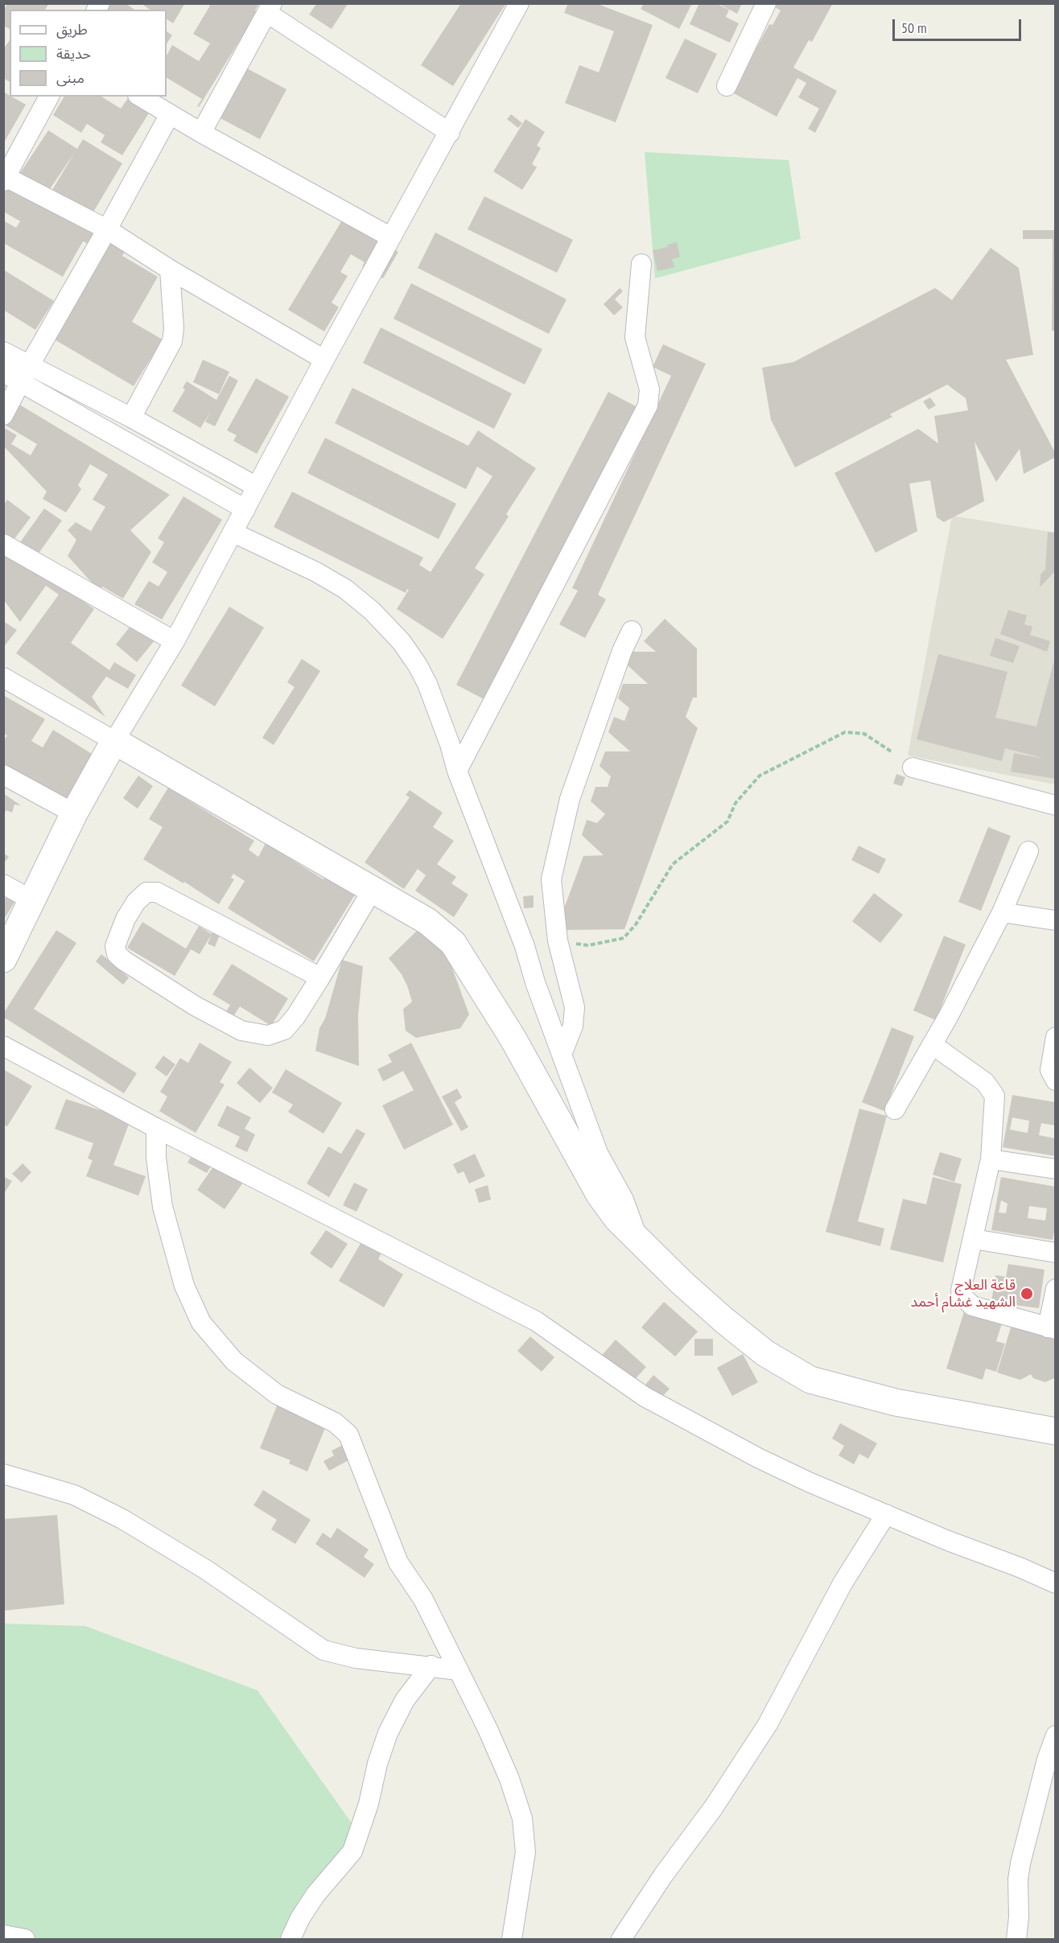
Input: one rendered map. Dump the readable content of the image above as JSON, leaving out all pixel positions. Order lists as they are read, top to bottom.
{
  "places": ["قاعة العلاج الشهيد غشام أحمد"],
  "legend": ["طريق", "حديقة", "مبنى"],
  "scale_bar": "50 m"
}
